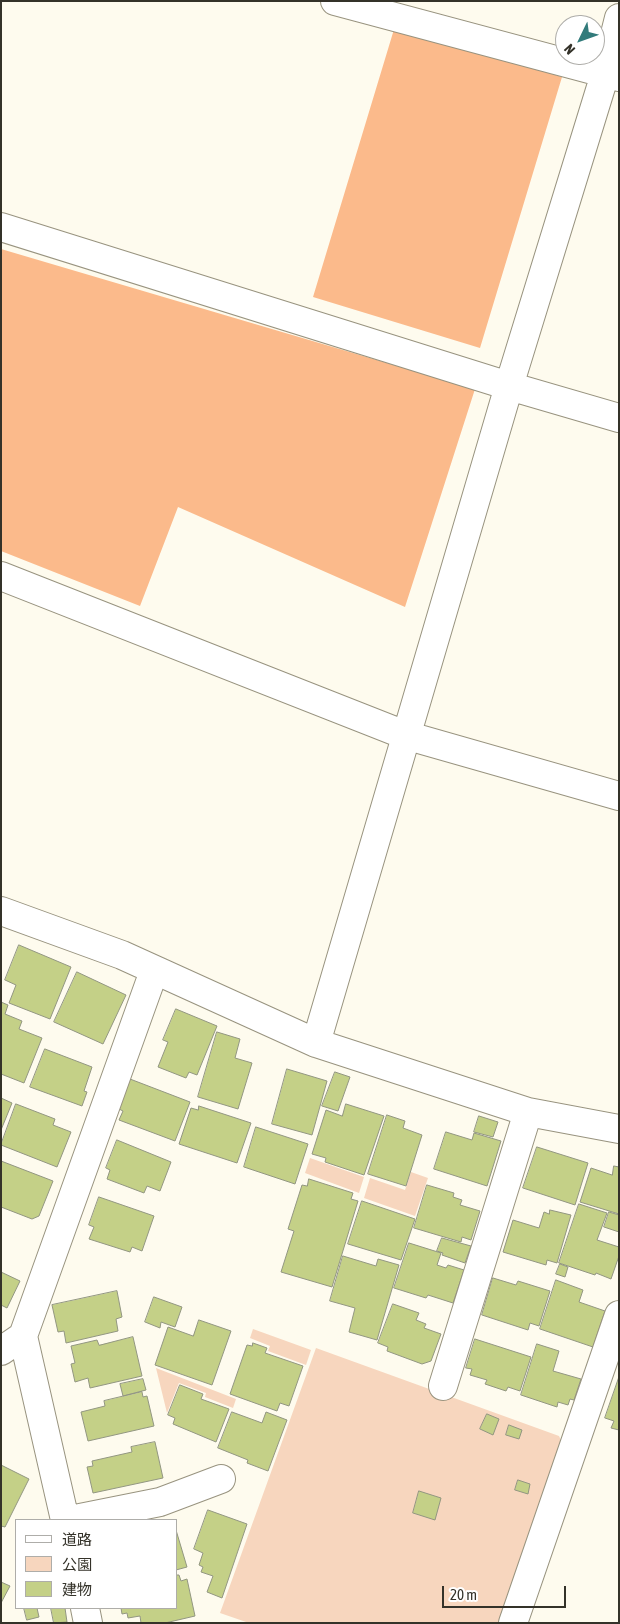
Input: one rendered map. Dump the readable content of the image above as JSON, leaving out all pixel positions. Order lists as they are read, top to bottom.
{
  "legend": ["道路", "公園", "建物"],
  "scale_bar": "20 m",
  "north": "bottom left"
}
